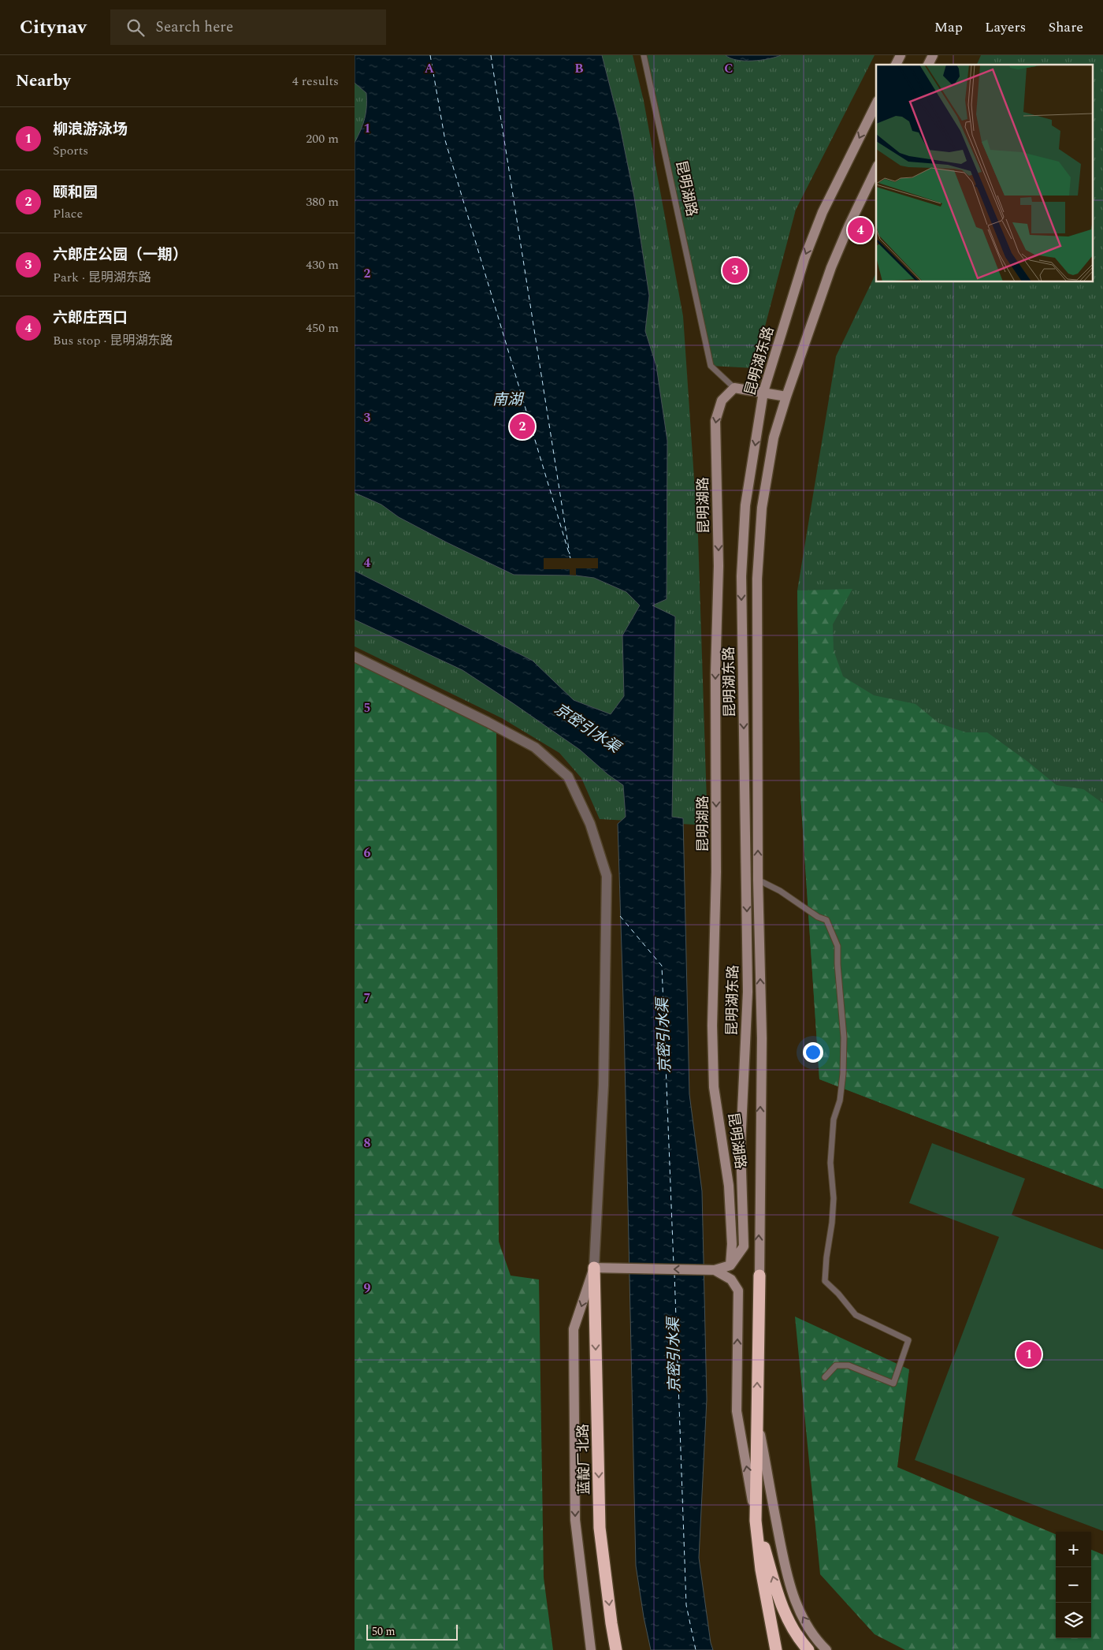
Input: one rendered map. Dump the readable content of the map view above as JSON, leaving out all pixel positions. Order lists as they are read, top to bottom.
{
  "streets": {
    "highway": ["蓝靛厂北路"],
    "main road": ["昆明湖路", "昆明湖东路"]
  },
  "crossings": [
    ["昆明湖路", "昆明湖东路"]
  ],
  "one_way": ["昆明湖路", "蓝靛厂北路"],
  "water": ["南湖", "京密引水渠"],
  "scale_bar": "50 m",
  "page": {
    "header": "Citynav",
    "search": "Search here",
    "nav": ["Map", "Layers", "Share"],
    "heading": ["Nearby", "4 results"],
    "list": [
      {
        "mark": "1",
        "name": "柳浪游泳场",
        "note": "Sports",
        "value": "200 m"
      },
      {
        "mark": "2",
        "name": "颐和园",
        "note": "Place",
        "value": "380 m"
      },
      {
        "mark": "3",
        "name": "六郎庄公园（一期）",
        "note": "Park · 昆明湖东路",
        "value": "430 m"
      },
      {
        "mark": "4",
        "name": "六郎庄西口",
        "note": "Bus stop · 昆明湖东路",
        "value": "450 m"
      }
    ],
    "pins": [
      "4",
      "3",
      "2",
      "1"
    ],
    "map_buttons": ["+", "−"],
    "scale": "50 m"
  },
  "grid": {
    "columns": ["A", "B", "C"],
    "rows": [
      "1",
      "2",
      "3",
      "4",
      "5",
      "6",
      "7",
      "8",
      "9"
    ]
  }
}
